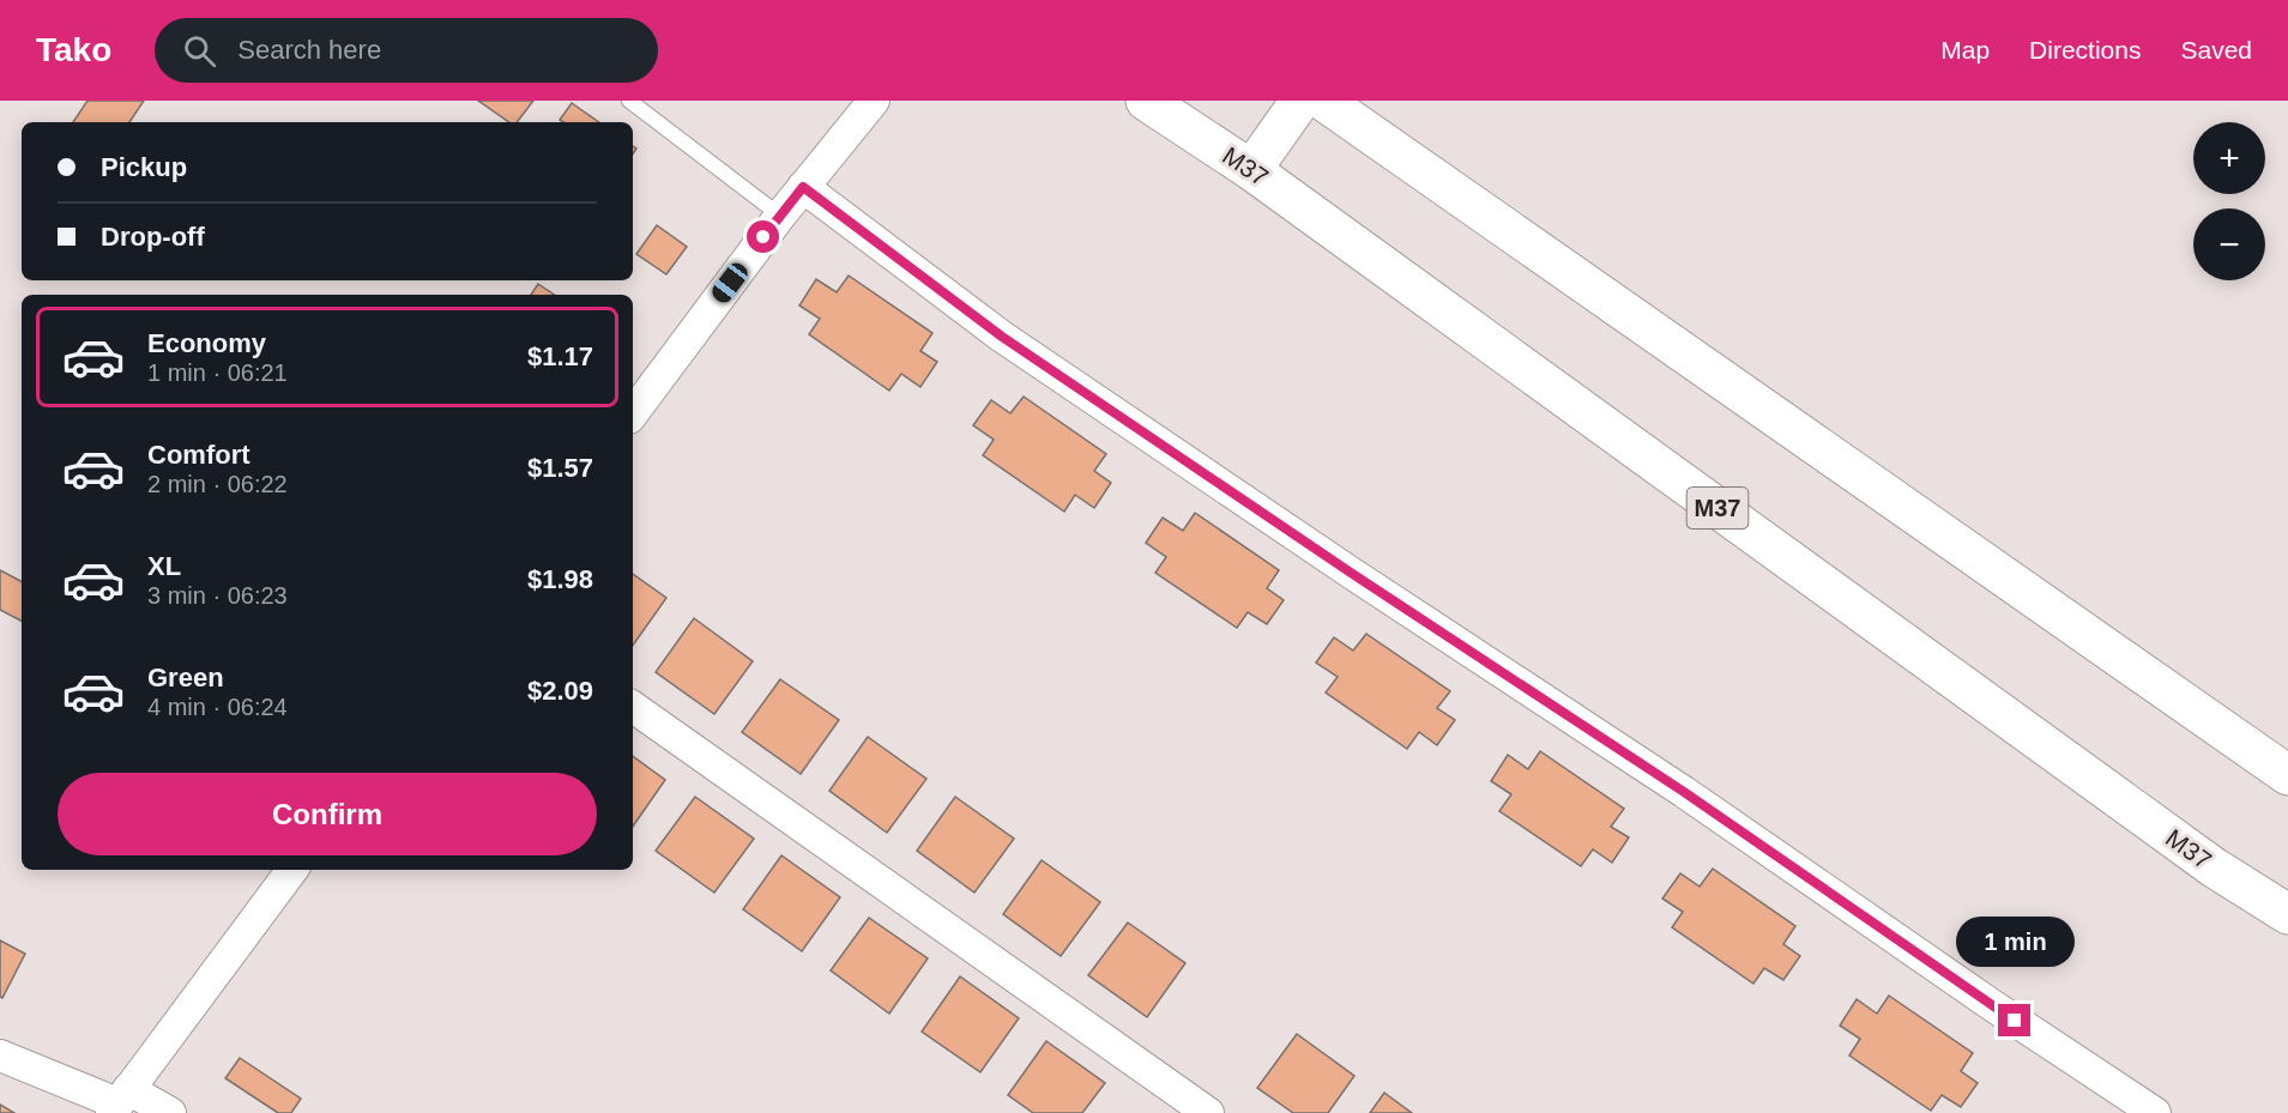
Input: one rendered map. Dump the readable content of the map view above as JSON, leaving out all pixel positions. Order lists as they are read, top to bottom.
{
  "streets": {
    "highway": ["M37"]
  },
  "page": {
    "header": "Tako",
    "search": "Search here",
    "nav": ["Map", "Directions", "Saved"],
    "map_buttons": ["+", "−"],
    "banner": ["Pickup", "Drop-off"],
    "list": [
      {
        "name": "Economy",
        "note": "1 min · 06:21",
        "value": "$1.17"
      },
      {
        "name": "Comfort",
        "note": "2 min · 06:22",
        "value": "$1.57"
      },
      {
        "name": "XL",
        "note": "3 min · 06:23",
        "value": "$1.98"
      },
      {
        "name": "Green",
        "note": "4 min · 06:24",
        "value": "$2.09"
      }
    ],
    "buttons": "Confirm",
    "bubble": "1 min"
  }
}
